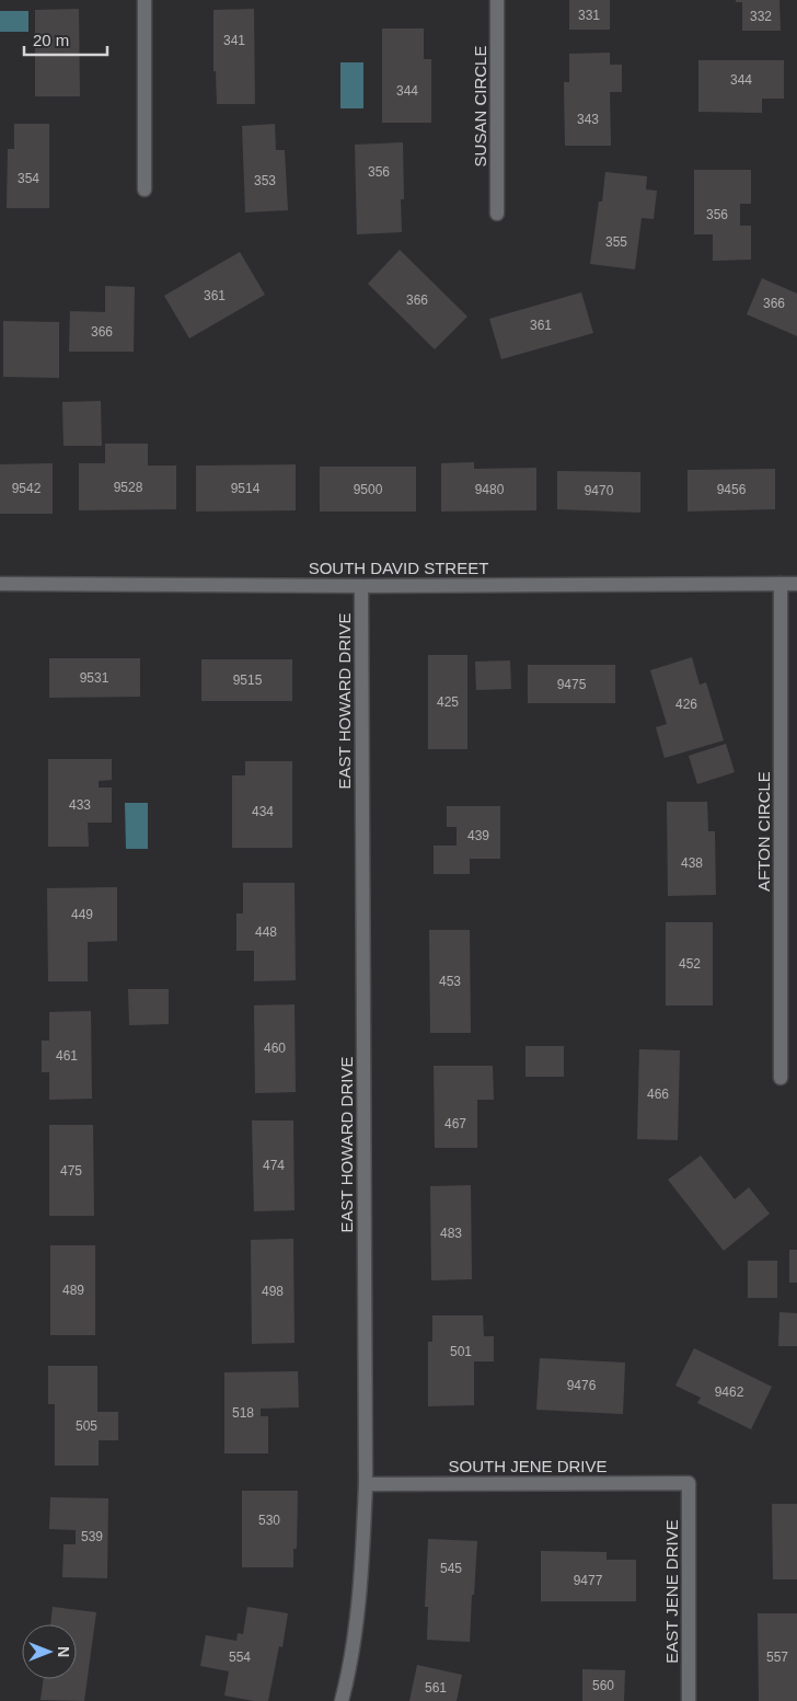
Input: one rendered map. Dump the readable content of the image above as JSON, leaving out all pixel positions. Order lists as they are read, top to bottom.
{
  "streets": {
    "street": [
      "SUSAN CIRCLE",
      "SOUTH DAVID STREET",
      "EAST HOWARD DRIVE",
      "AFTON CIRCLE",
      "SOUTH JENE DRIVE",
      "EAST JENE DRIVE"
    ]
  },
  "crossings": [
    ["SOUTH DAVID STREET", "EAST HOWARD DRIVE"],
    ["SOUTH DAVID STREET", "AFTON CIRCLE"],
    ["EAST HOWARD DRIVE", "SOUTH JENE DRIVE"],
    ["SOUTH JENE DRIVE", "EAST JENE DRIVE"]
  ],
  "house_numbers": [
    "331",
    "332",
    "341",
    "344",
    "344",
    "343",
    "356",
    "354",
    "353",
    "356",
    "355",
    "361",
    "366",
    "366",
    "361",
    "366",
    "9528",
    "9542",
    "9514",
    "9500",
    "9480",
    "9456",
    "9470",
    "9531",
    "9515",
    "9475",
    "425",
    "426",
    "433",
    "434",
    "439",
    "438",
    "449",
    "448",
    "452",
    "453",
    "460",
    "461",
    "466",
    "467",
    "474",
    "475",
    "483",
    "489",
    "498",
    "501",
    "9476",
    "9462",
    "518",
    "505",
    "530",
    "539",
    "545",
    "9477",
    "554",
    "557",
    "560",
    "561"
  ],
  "scale_bar": "20 m",
  "north": "right"
}
